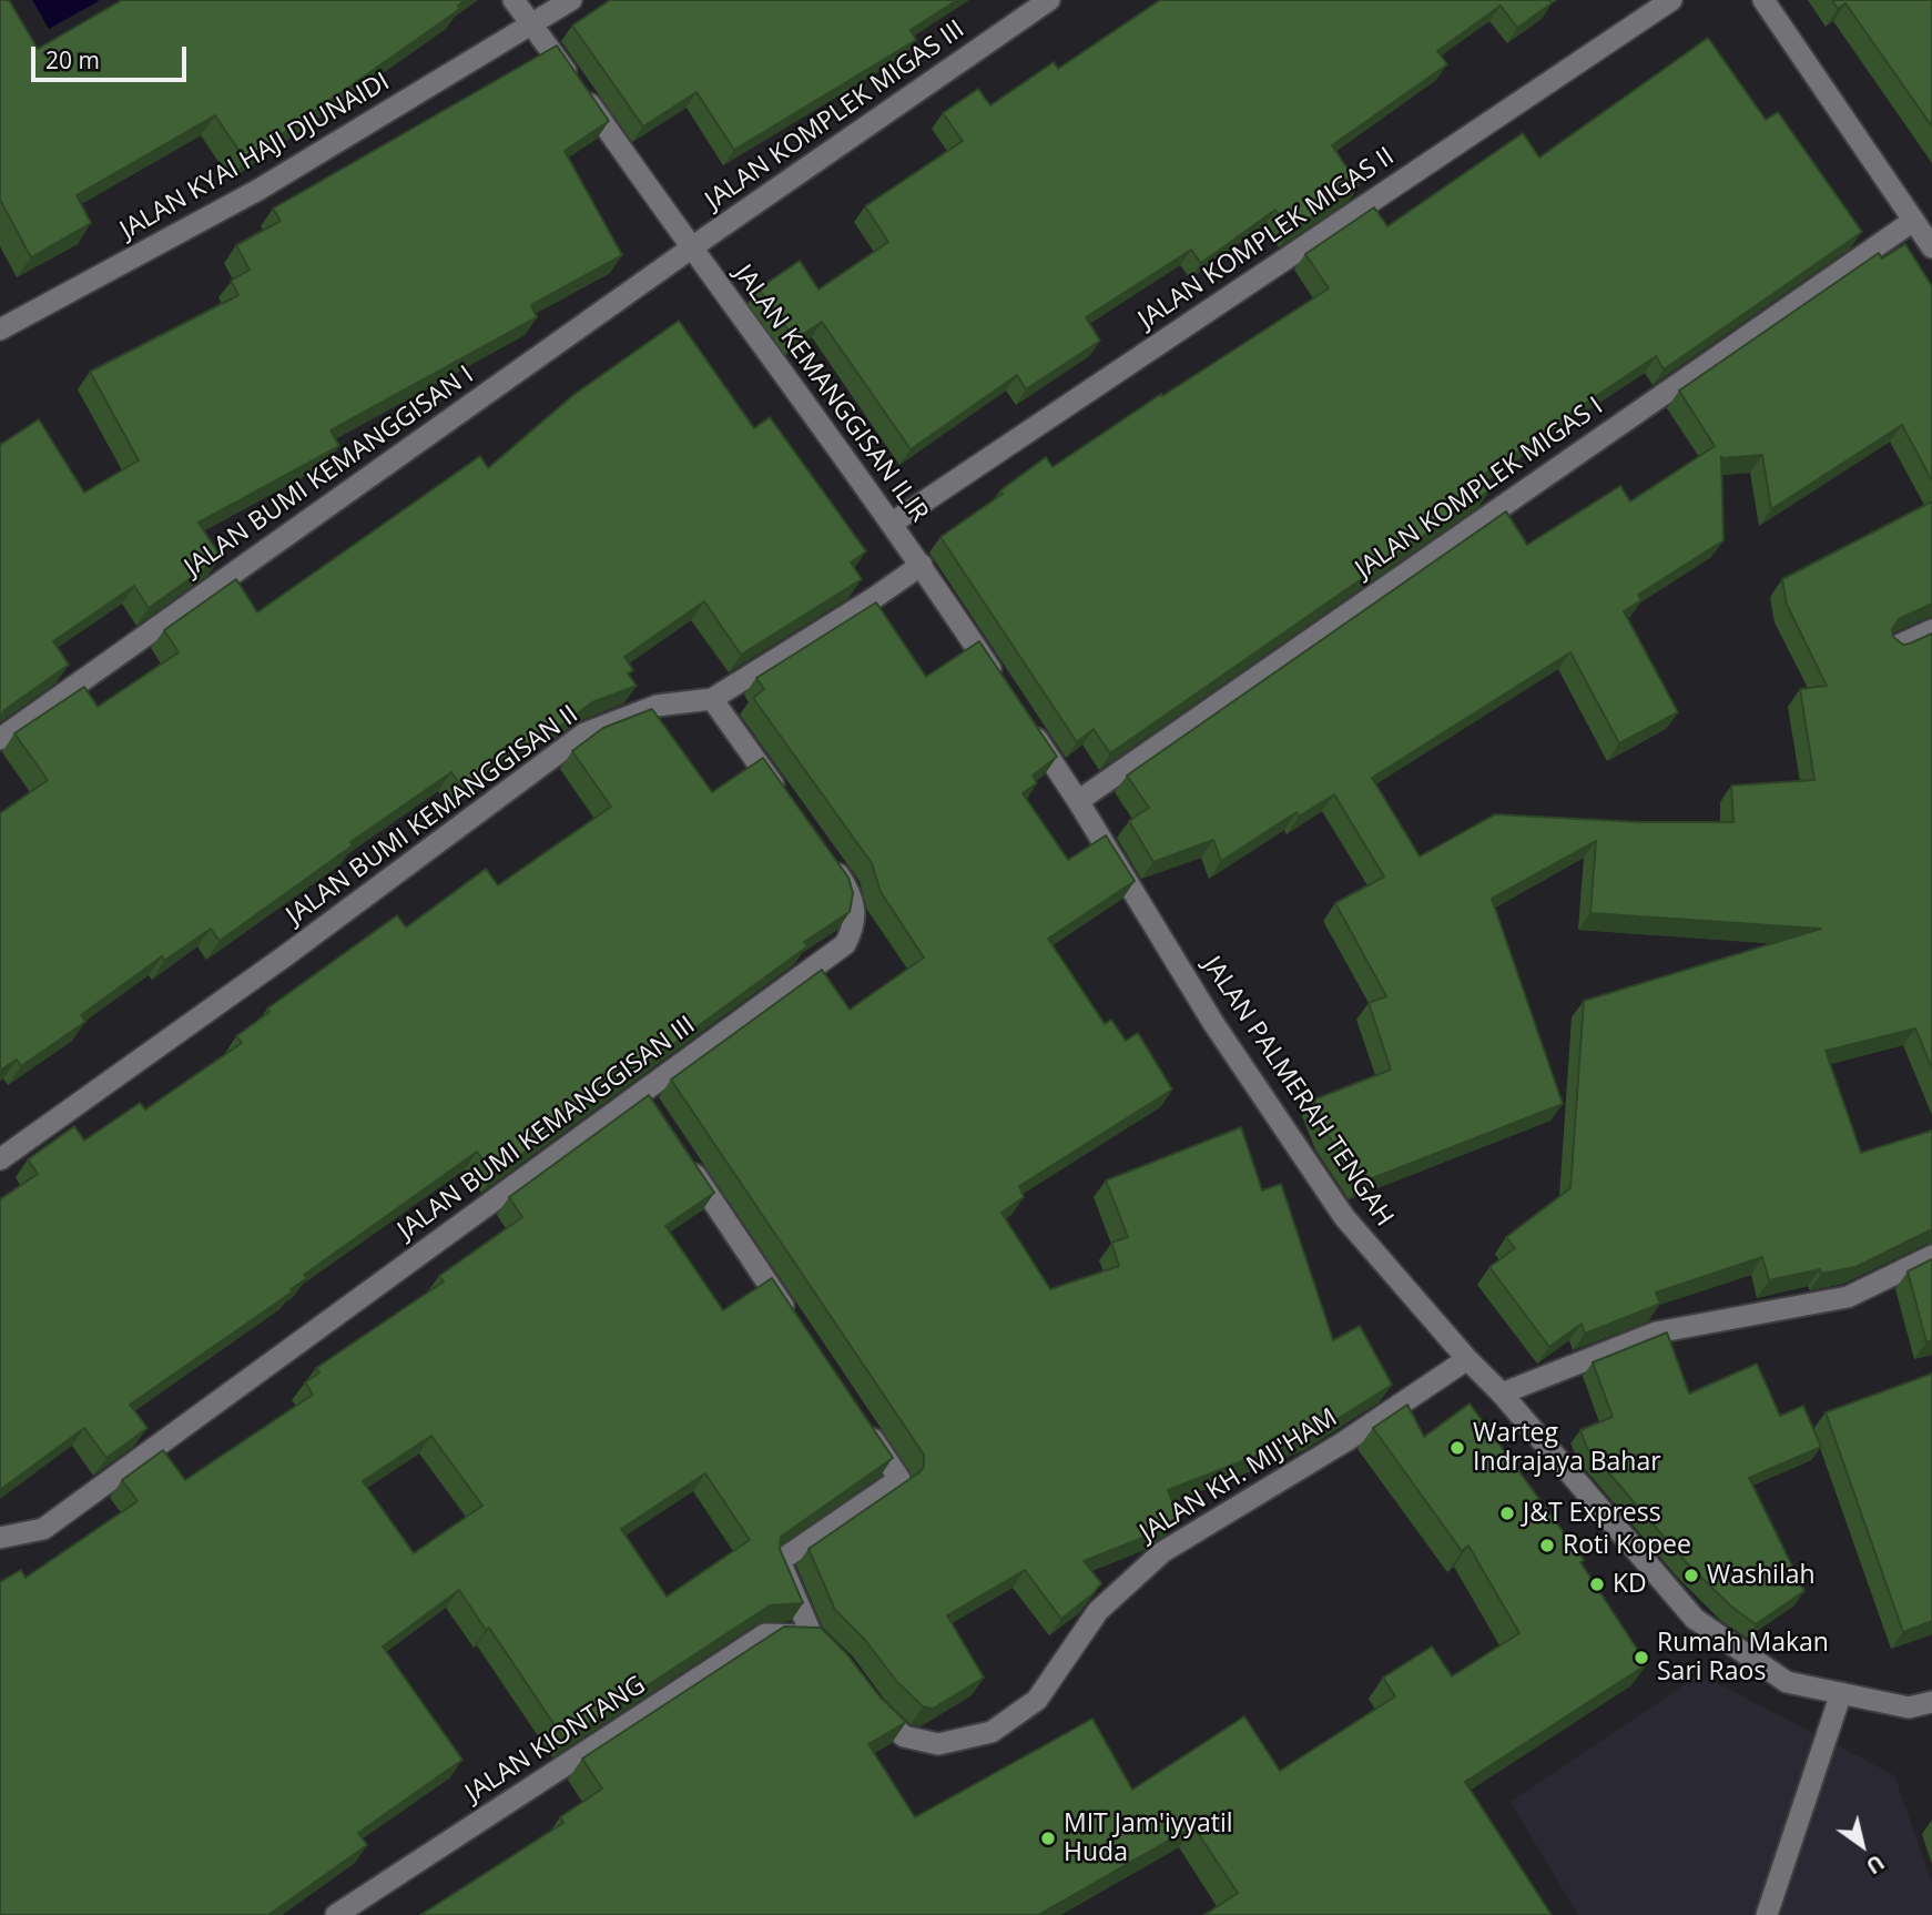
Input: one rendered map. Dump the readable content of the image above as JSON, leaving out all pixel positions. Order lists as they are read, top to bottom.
{
  "streets": {
    "street": [
      "JALAN KOMPLEK MIGAS III",
      "JALAN KYAI HAJI DJUNAIDI",
      "JALAN KOMPLEK MIGAS II",
      "JALAN KEMANGGISAN ILIR",
      "JALAN BUMI KEMANGGISAN I",
      "JALAN KOMPLEK MIGAS I",
      "JALAN BUMI KEMANGGISAN II",
      "JALAN PALMERAH TENGAH",
      "JALAN BUMI KEMANGGISAN III",
      "JALAN KH. MIJ'HAM",
      "JALAN KIONTANG"
    ]
  },
  "crossings": [
    ["JALAN KOMPLEK MIGAS III", "JALAN KEMANGGISAN ILIR"],
    ["JALAN KOMPLEK MIGAS III", "JALAN BUMI KEMANGGISAN I"],
    ["JALAN KYAI HAJI DJUNAIDI", "JALAN KEMANGGISAN ILIR"],
    ["JALAN KOMPLEK MIGAS II", "JALAN KEMANGGISAN ILIR"],
    ["JALAN KEMANGGISAN ILIR", "JALAN BUMI KEMANGGISAN I"],
    ["JALAN KEMANGGISAN ILIR", "JALAN BUMI KEMANGGISAN II"],
    ["JALAN KOMPLEK MIGAS I", "JALAN PALMERAH TENGAH"],
    ["JALAN PALMERAH TENGAH", "JALAN KH. MIJ'HAM"]
  ],
  "places": [
    "Warteg Indrajaya Bahar",
    "J&T Express",
    "Roti Kopee",
    "Washilah",
    "KD",
    "Rumah Makan Sari Raos",
    "MIT Jam'iyyatil Huda"
  ],
  "scale_bar": "20 m",
  "north": "bottom right"
}
